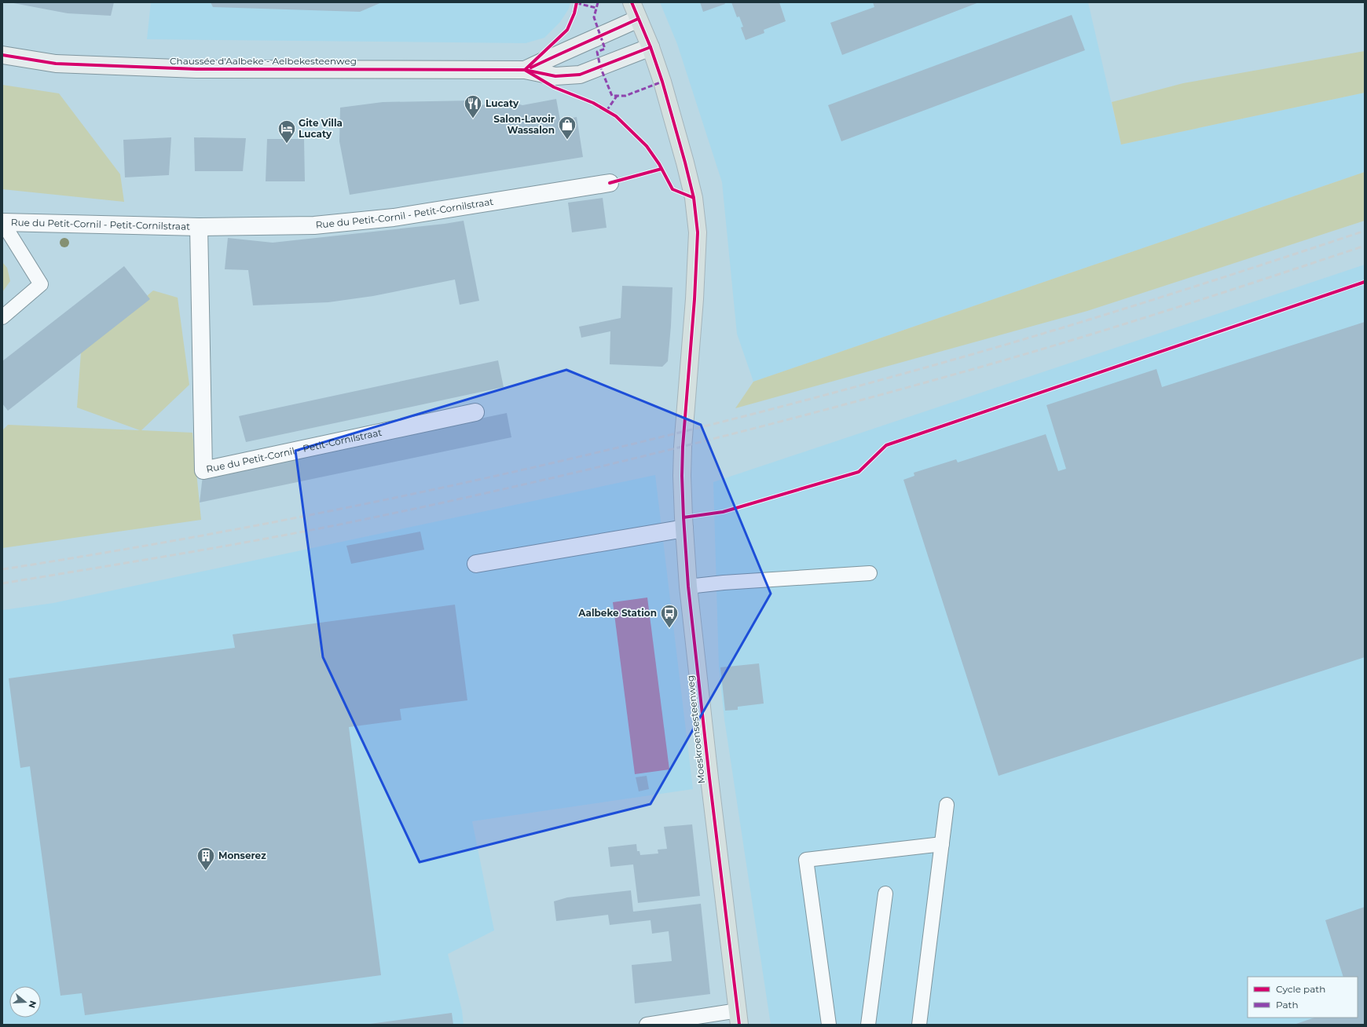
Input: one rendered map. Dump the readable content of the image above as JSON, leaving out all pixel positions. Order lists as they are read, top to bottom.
{
  "streets": {
    "main road": ["Chaussée d'Aalbeke - Aelbekesteenweg", "Moeskroensesteenweg"],
    "street": ["Rue du Petit-Cornil - Petit-Cornilstraat"]
  },
  "crossings": [
    ["Chaussée d'Aalbeke - Aelbekesteenweg", "Moeskroensesteenweg"]
  ],
  "places": {
    "restaurant": ["Lucaty"],
    "shop": ["Salon-Lavoir Wassalon"],
    "hotel": ["Gite Villa Lucaty"],
    "bus stop": ["Aalbeke Station"],
    "building": ["Monserez"]
  },
  "legend": ["Cycle path", "Path"],
  "north": "right"
}
